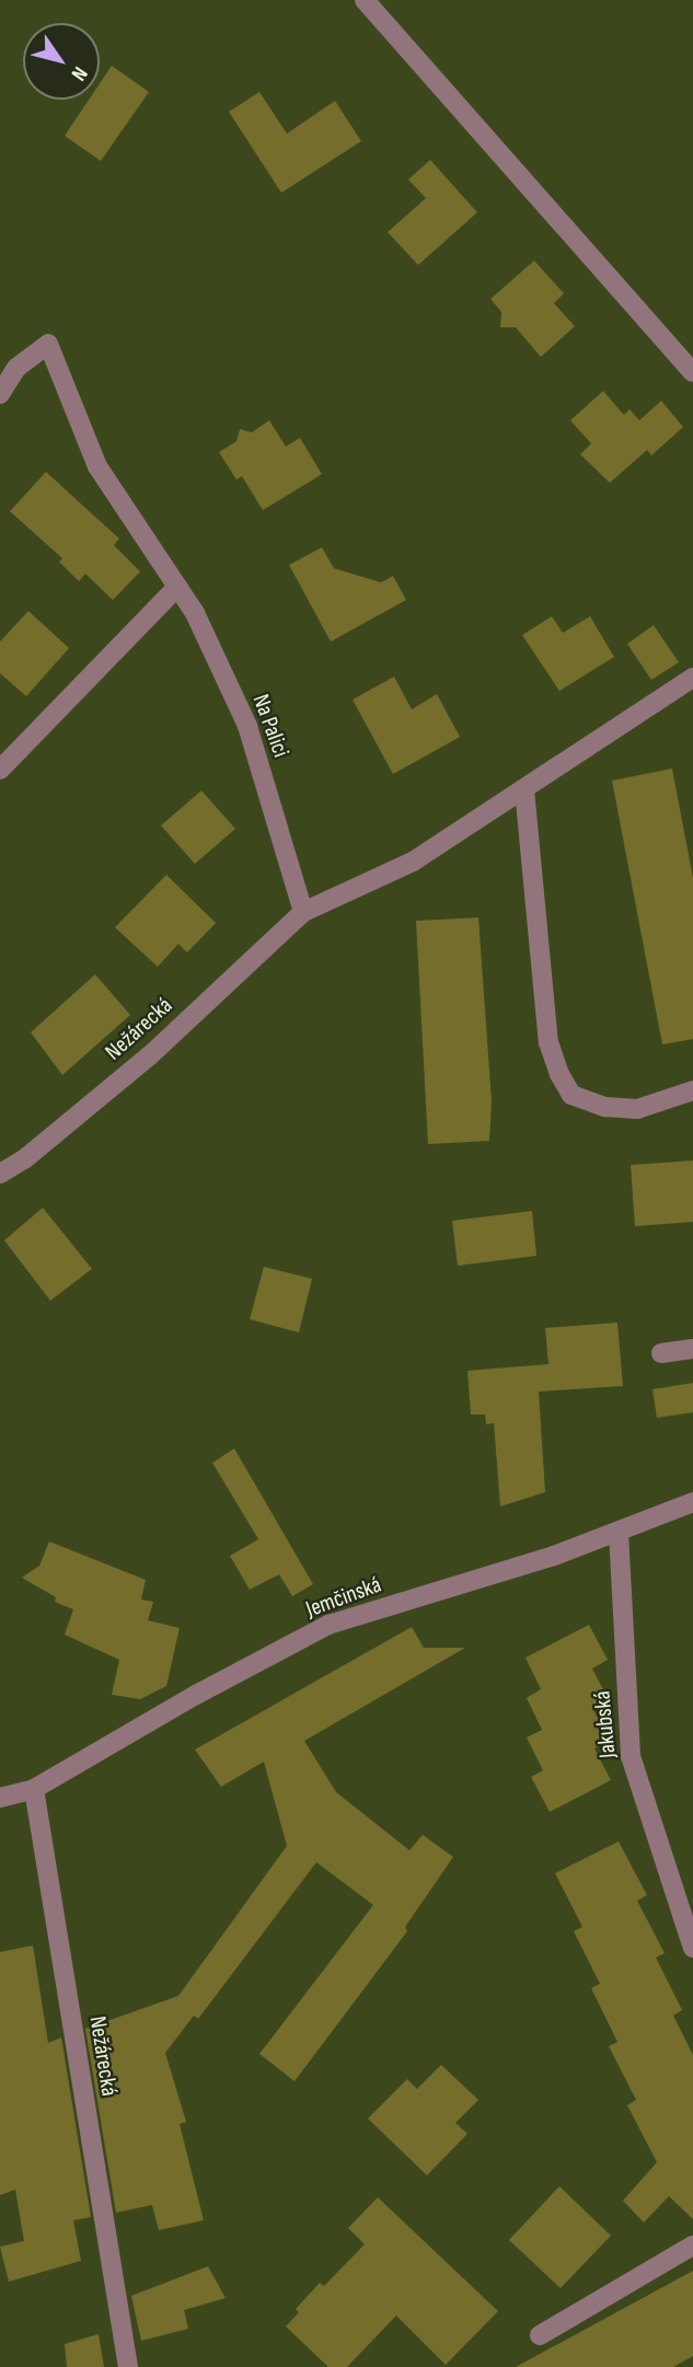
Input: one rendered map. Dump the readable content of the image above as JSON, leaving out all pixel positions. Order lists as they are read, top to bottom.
{
  "streets": {
    "street": [
      "Na Palici",
      "Nežárecká",
      "Jemčinská",
      "Jakubská"
    ]
  },
  "crossings": [
    ["Na Palici", "Nežárecká"],
    ["Nežárecká", "Jemčinská"],
    ["Jemčinská", "Jakubská"]
  ],
  "north": "bottom right"
}
